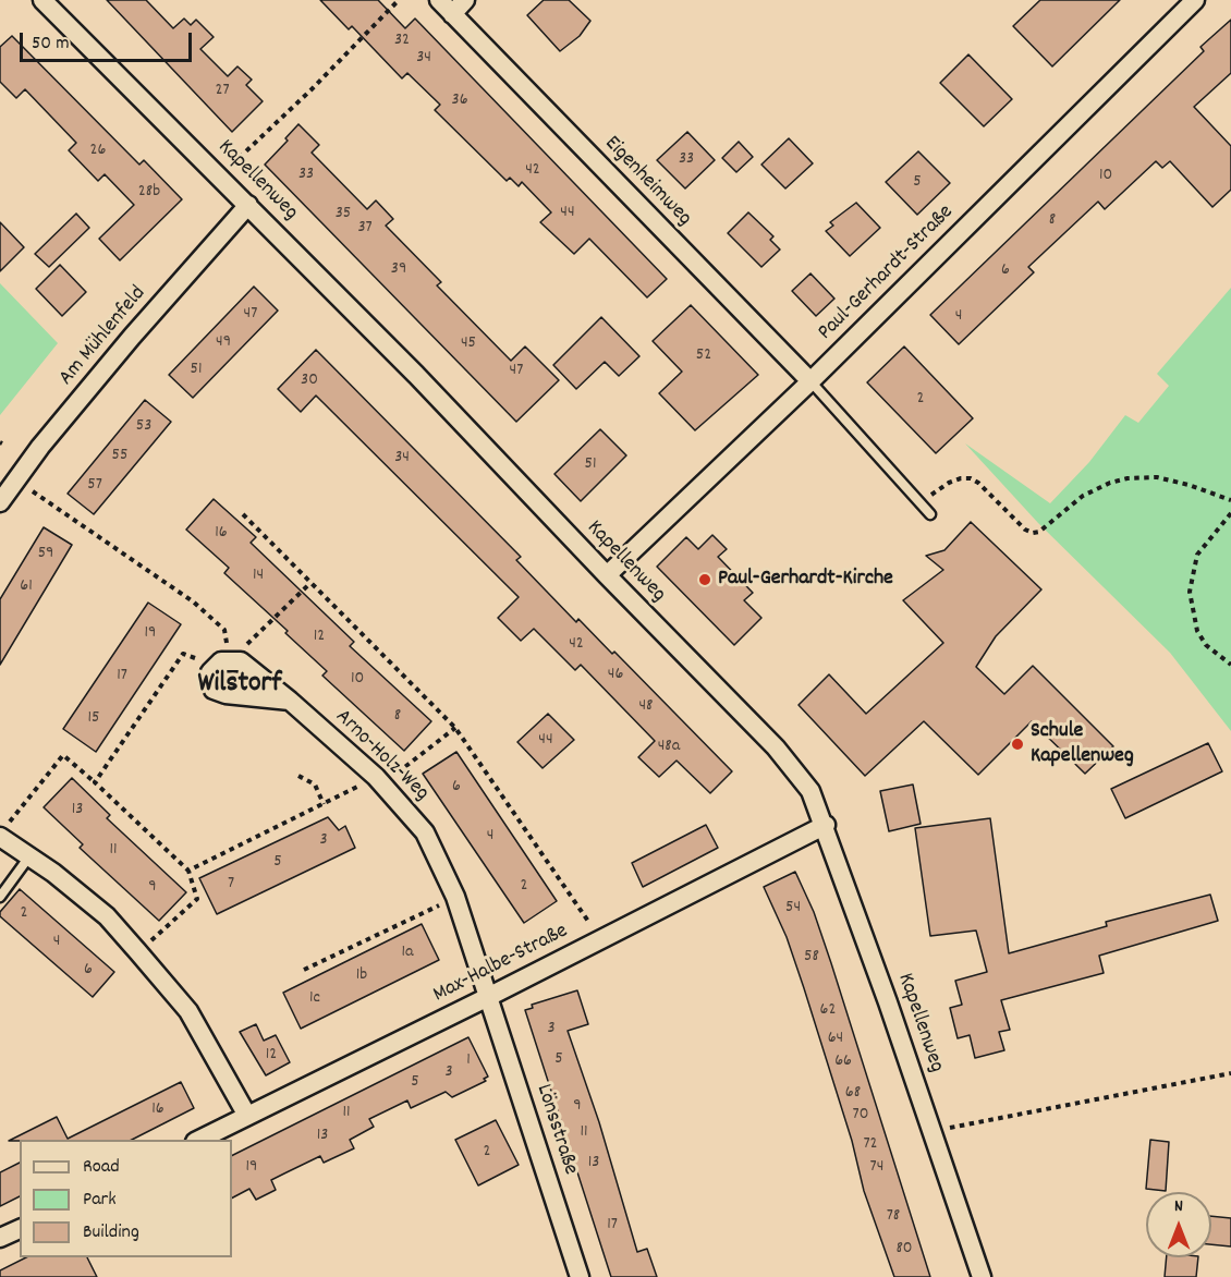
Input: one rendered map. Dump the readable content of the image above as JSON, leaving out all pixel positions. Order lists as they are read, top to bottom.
{
  "streets": {
    "street": [
      "Kapellenweg",
      "Eigenheimweg",
      "Paul-Gerhardt-Straße",
      "Am Mühlenfeld",
      "Arno-Holz-Weg",
      "Max-Halbe-Straße",
      "Lönsstraße"
    ]
  },
  "crossings": [
    ["Kapellenweg", "Paul-Gerhardt-Straße"],
    ["Kapellenweg", "Am Mühlenfeld"],
    ["Kapellenweg", "Max-Halbe-Straße"],
    ["Eigenheimweg", "Paul-Gerhardt-Straße"],
    ["Arno-Holz-Weg", "Max-Halbe-Straße"],
    ["Arno-Holz-Weg", "Lönsstraße"],
    ["Max-Halbe-Straße", "Lönsstraße"]
  ],
  "districts": ["Wilstorf"],
  "places": ["Paul-Gerhardt-Kirche", "Schule Kapellenweg"],
  "house_numbers": [
    "32",
    "34",
    "27",
    "36",
    "26",
    "33",
    "42",
    "33",
    "10",
    "5",
    "28b",
    "44",
    "35",
    "8",
    "37",
    "39",
    "6",
    "47",
    "4",
    "49",
    "45",
    "52",
    "51",
    "47",
    "30",
    "2",
    "53",
    "55",
    "34",
    "51",
    "57",
    "16",
    "59",
    "14",
    "61",
    "19",
    "12",
    "42",
    "46",
    "17",
    "10",
    "48",
    "8",
    "15",
    "44",
    "48a",
    "6",
    "13",
    "4",
    "3",
    "11",
    "5",
    "7",
    "2",
    "9",
    "54",
    "2",
    "4",
    "1a",
    "58",
    "6",
    "1b",
    "1c",
    "62",
    "3",
    "64",
    "12",
    "5",
    "1",
    "66",
    "3",
    "5",
    "68",
    "9",
    "16",
    "11",
    "70",
    "11",
    "13",
    "72",
    "2",
    "13",
    "19",
    "74",
    "78",
    "17",
    "80"
  ],
  "legend": ["Road", "Park", "Building"],
  "scale_bar": "50 m",
  "north": "top"
}
